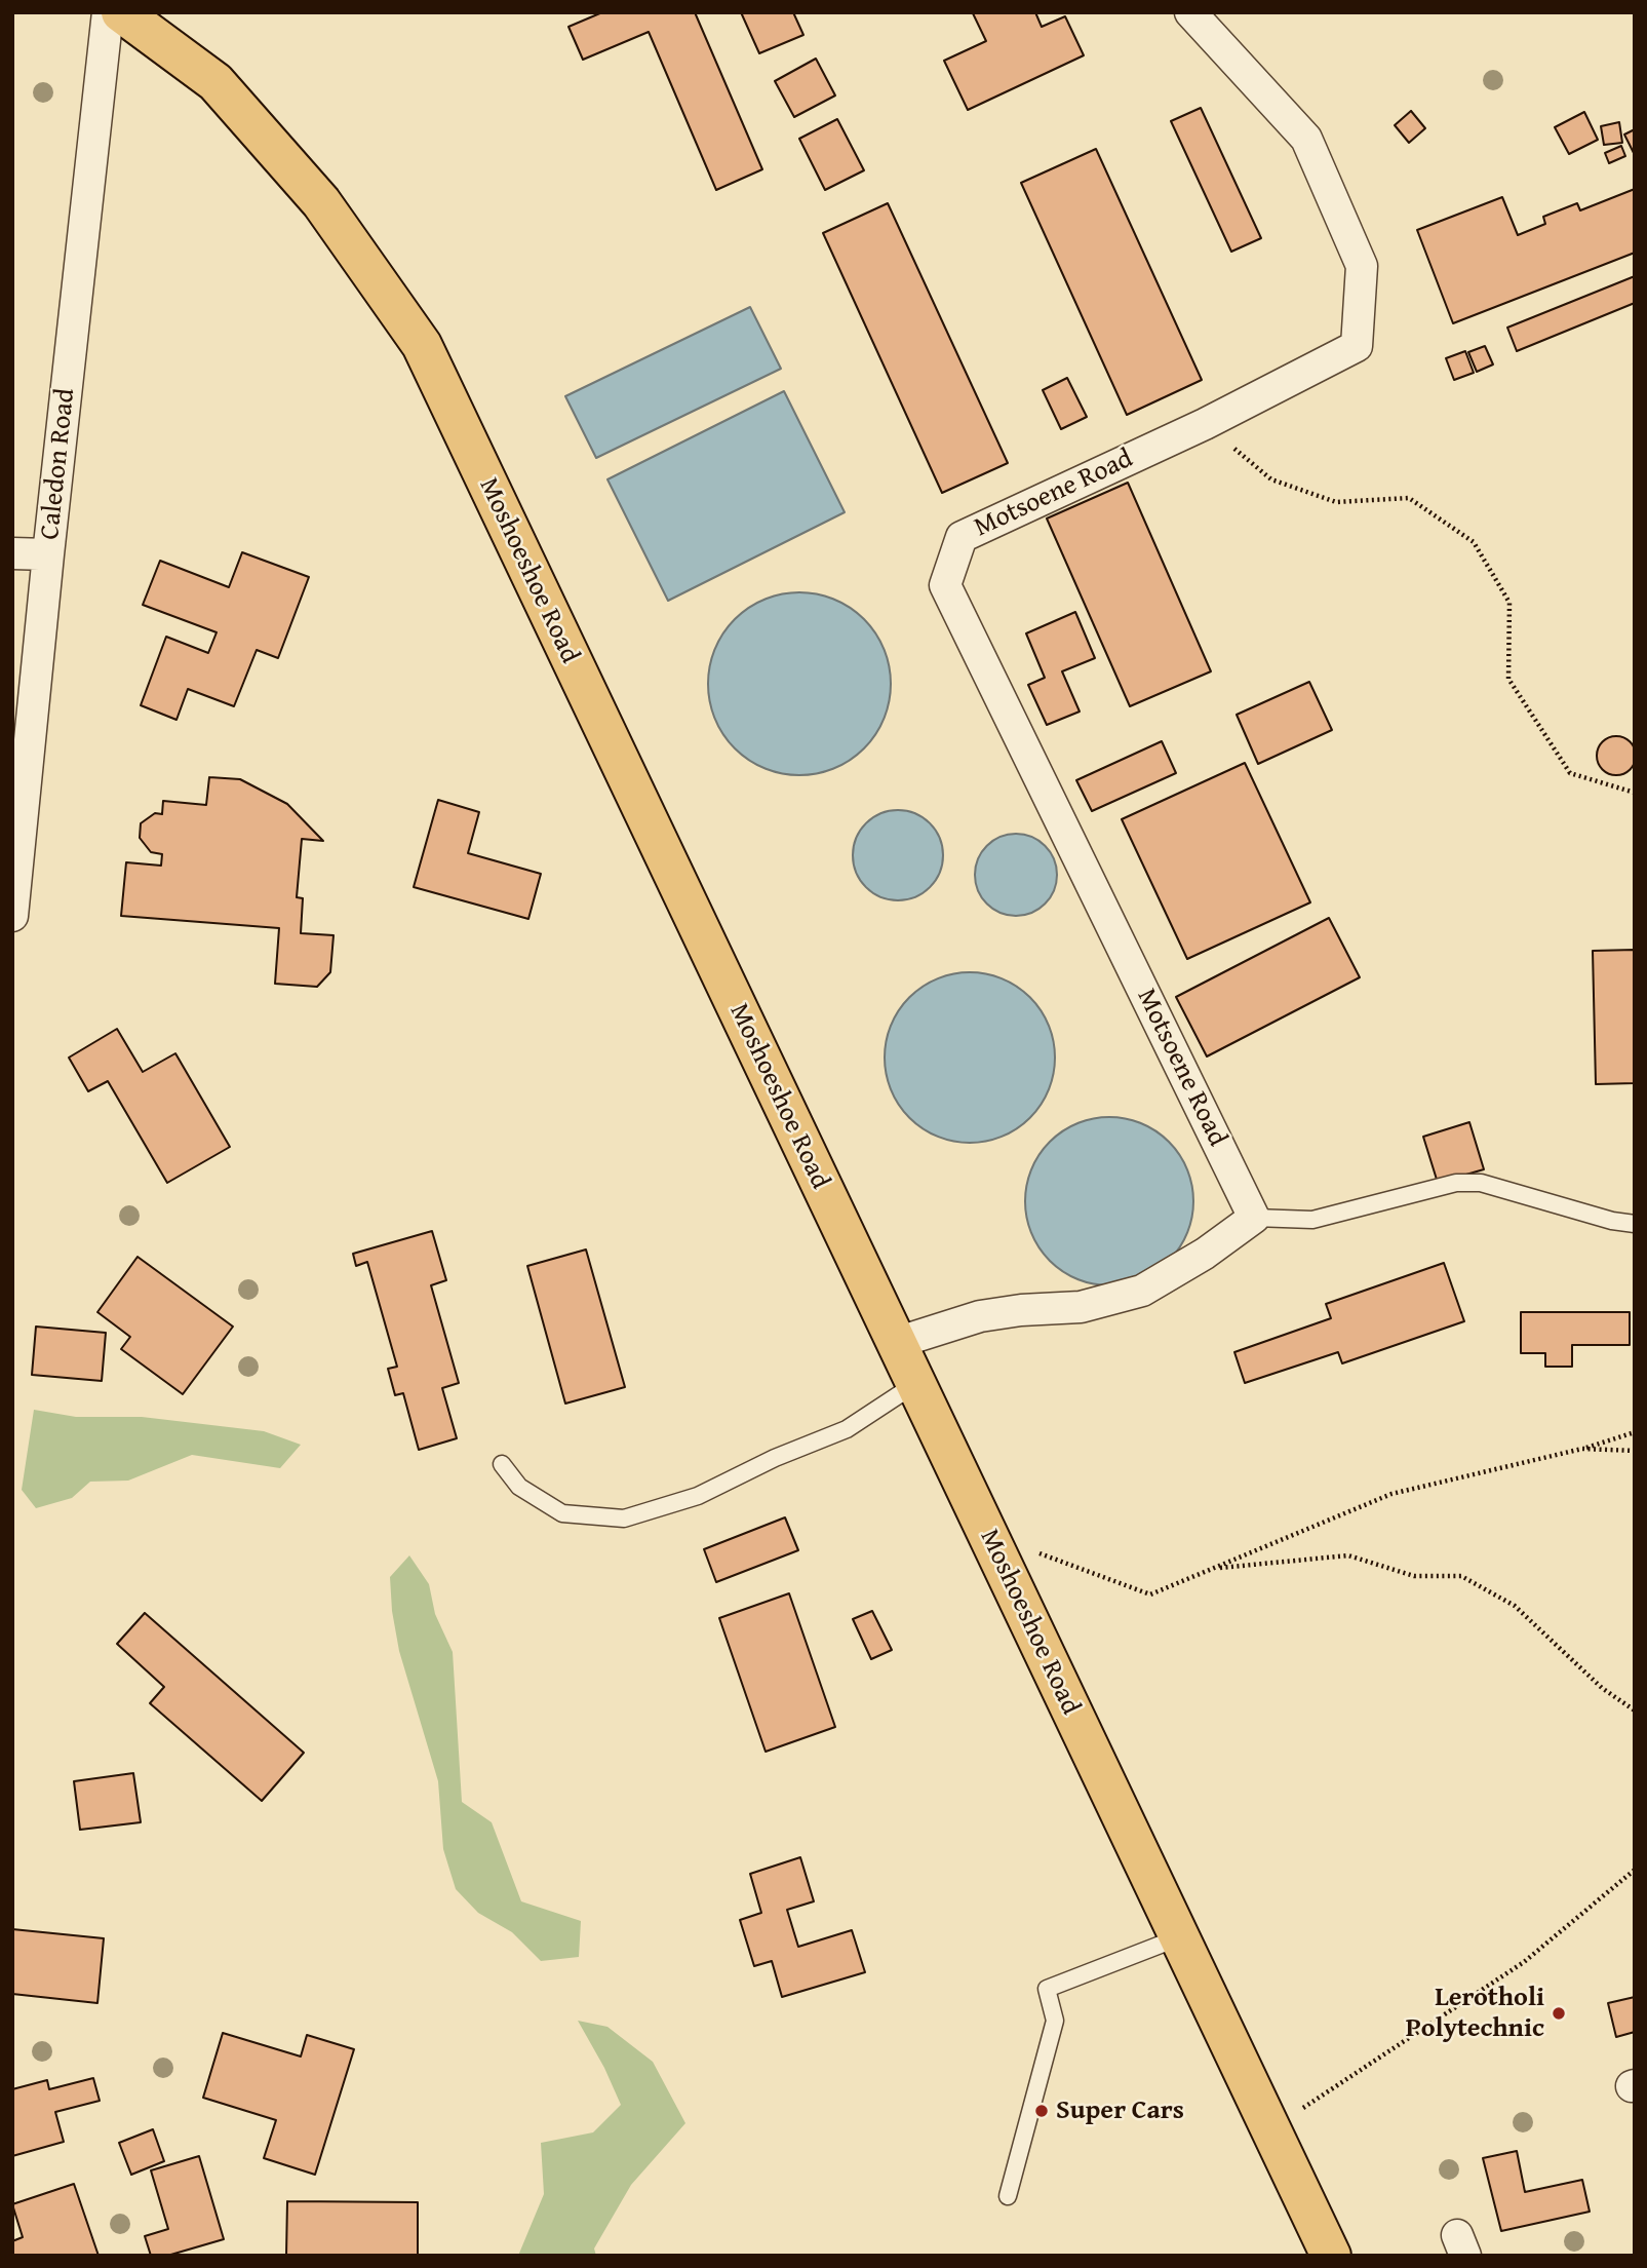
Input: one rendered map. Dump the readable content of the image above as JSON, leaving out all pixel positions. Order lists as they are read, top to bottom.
{
  "streets": {
    "main road": ["Moshoeshoe Road"],
    "street": ["Caledon Road", "Motsoene Road"]
  },
  "places": ["Lerotholi Polytechnic", "Super Cars"]
}
